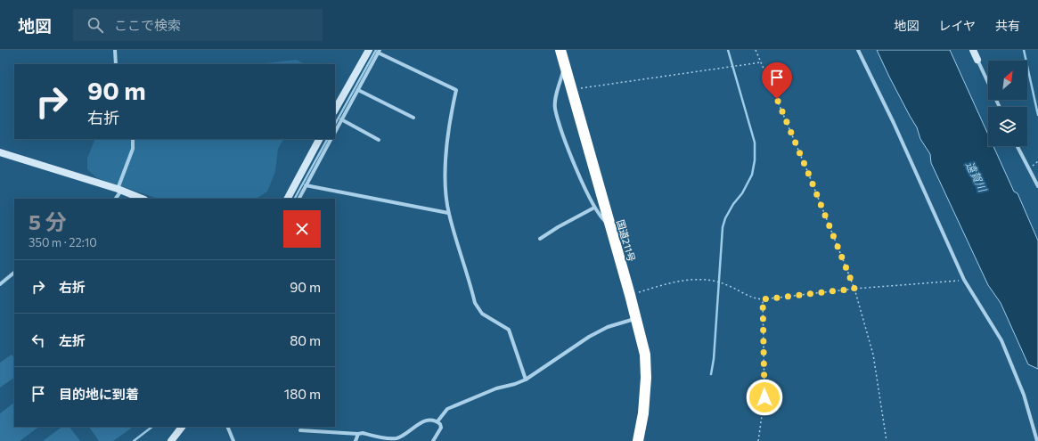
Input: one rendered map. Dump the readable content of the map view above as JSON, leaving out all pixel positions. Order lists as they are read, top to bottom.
{
  "streets": {
    "highway": ["国道211号"]
  },
  "water": ["遠賀川"],
  "north": "top right",
  "page": {
    "header": "地図",
    "search": "ここで検索",
    "nav": ["地図", "レイヤ", "共有"],
    "turn": ["90 m", "右折"],
    "heading": ["5 分", "350 m · 22:10"],
    "list": [
      {
        "name": "右折",
        "value": "90 m"
      },
      {
        "name": "左折",
        "value": "80 m"
      },
      {
        "name": "目的地に到着",
        "value": "180 m"
      }
    ]
  }
}
